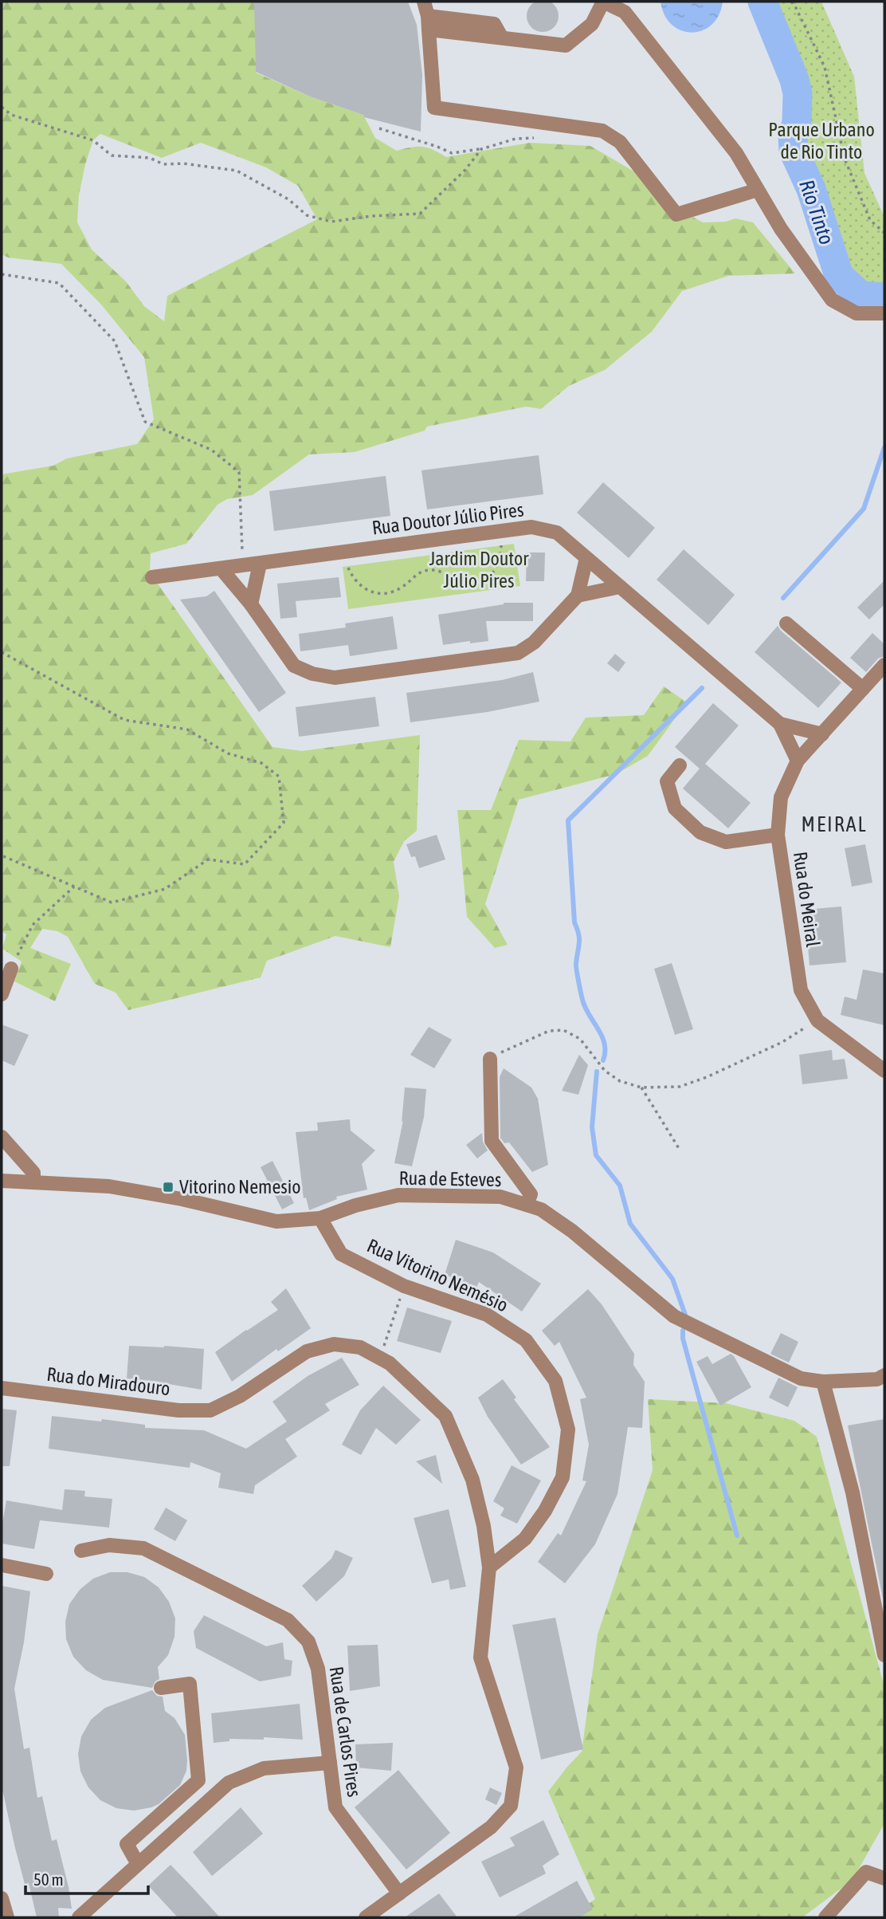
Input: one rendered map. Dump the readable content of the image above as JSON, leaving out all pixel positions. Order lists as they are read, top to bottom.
{
  "streets": {
    "street": [
      "Rua Doutor Júlio Pires",
      "Rua do Meiral",
      "Rua de Esteves",
      "Rua Vitorino Nemésio",
      "Rua do Miradouro",
      "Rua de Carlos Pires"
    ]
  },
  "crossings": [
    ["Rua Doutor Júlio Pires", "Rua do Meiral"],
    ["Rua de Esteves", "Rua Vitorino Nemésio"],
    ["Rua Vitorino Nemésio", "Rua do Miradouro"]
  ],
  "districts": ["MEIRAL"],
  "water": ["Rio Tinto"],
  "parks": ["Parque Urbano de Rio Tinto", "Jardim Doutor Júlio Pires"],
  "places": {
    "transit": ["Vitorino Nemesio"]
  },
  "scale_bar": "50 m"
}
